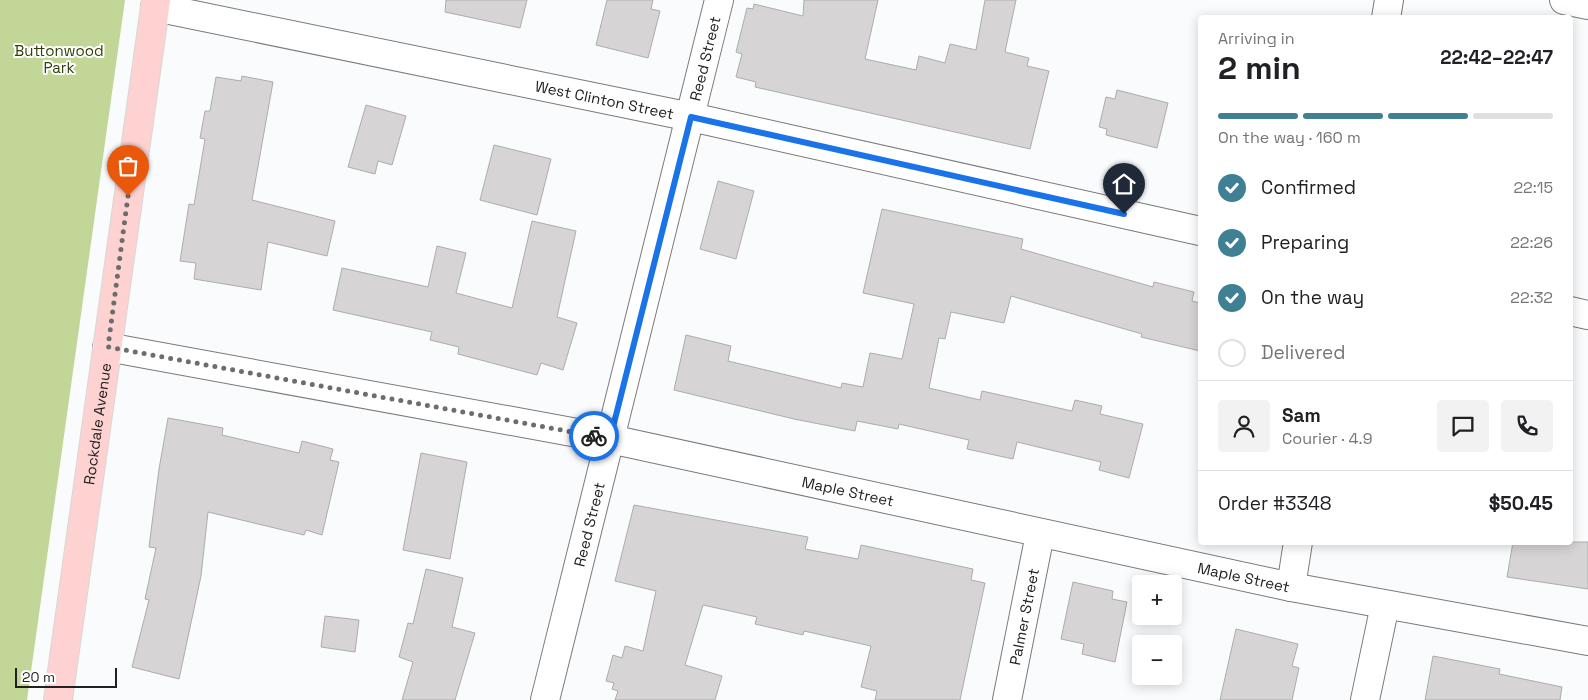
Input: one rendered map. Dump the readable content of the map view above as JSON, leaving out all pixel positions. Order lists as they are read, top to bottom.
{
  "streets": {
    "main road": ["Rockdale Avenue"],
    "street": [
      "Reed Street",
      "West Clinton Street",
      "Maple Street",
      "Palmer Street"
    ]
  },
  "crossings": [
    ["Reed Street", "West Clinton Street"],
    ["Reed Street", "Maple Street"],
    ["West Clinton Street", "Rockdale Avenue"],
    ["Rockdale Avenue", "Maple Street"],
    ["Maple Street", "Palmer Street"]
  ],
  "parks": ["Buttonwood Park"],
  "scale_bar": "20 m",
  "page": {
    "heading": ["2 min", "Arriving in", "22:42–22:47"],
    "panel": [
      "Sam",
      "Courier · 4.9",
      "Order #3348",
      "$50.45"
    ],
    "bar": "On the way · 160 m",
    "list": [
      ["Confirmed", "22:15"],
      ["Preparing", "22:26"],
      ["On the way", "22:32"],
      "Delivered"
    ],
    "map_buttons": ["+", "−"],
    "scale": "20 m"
  }
}
